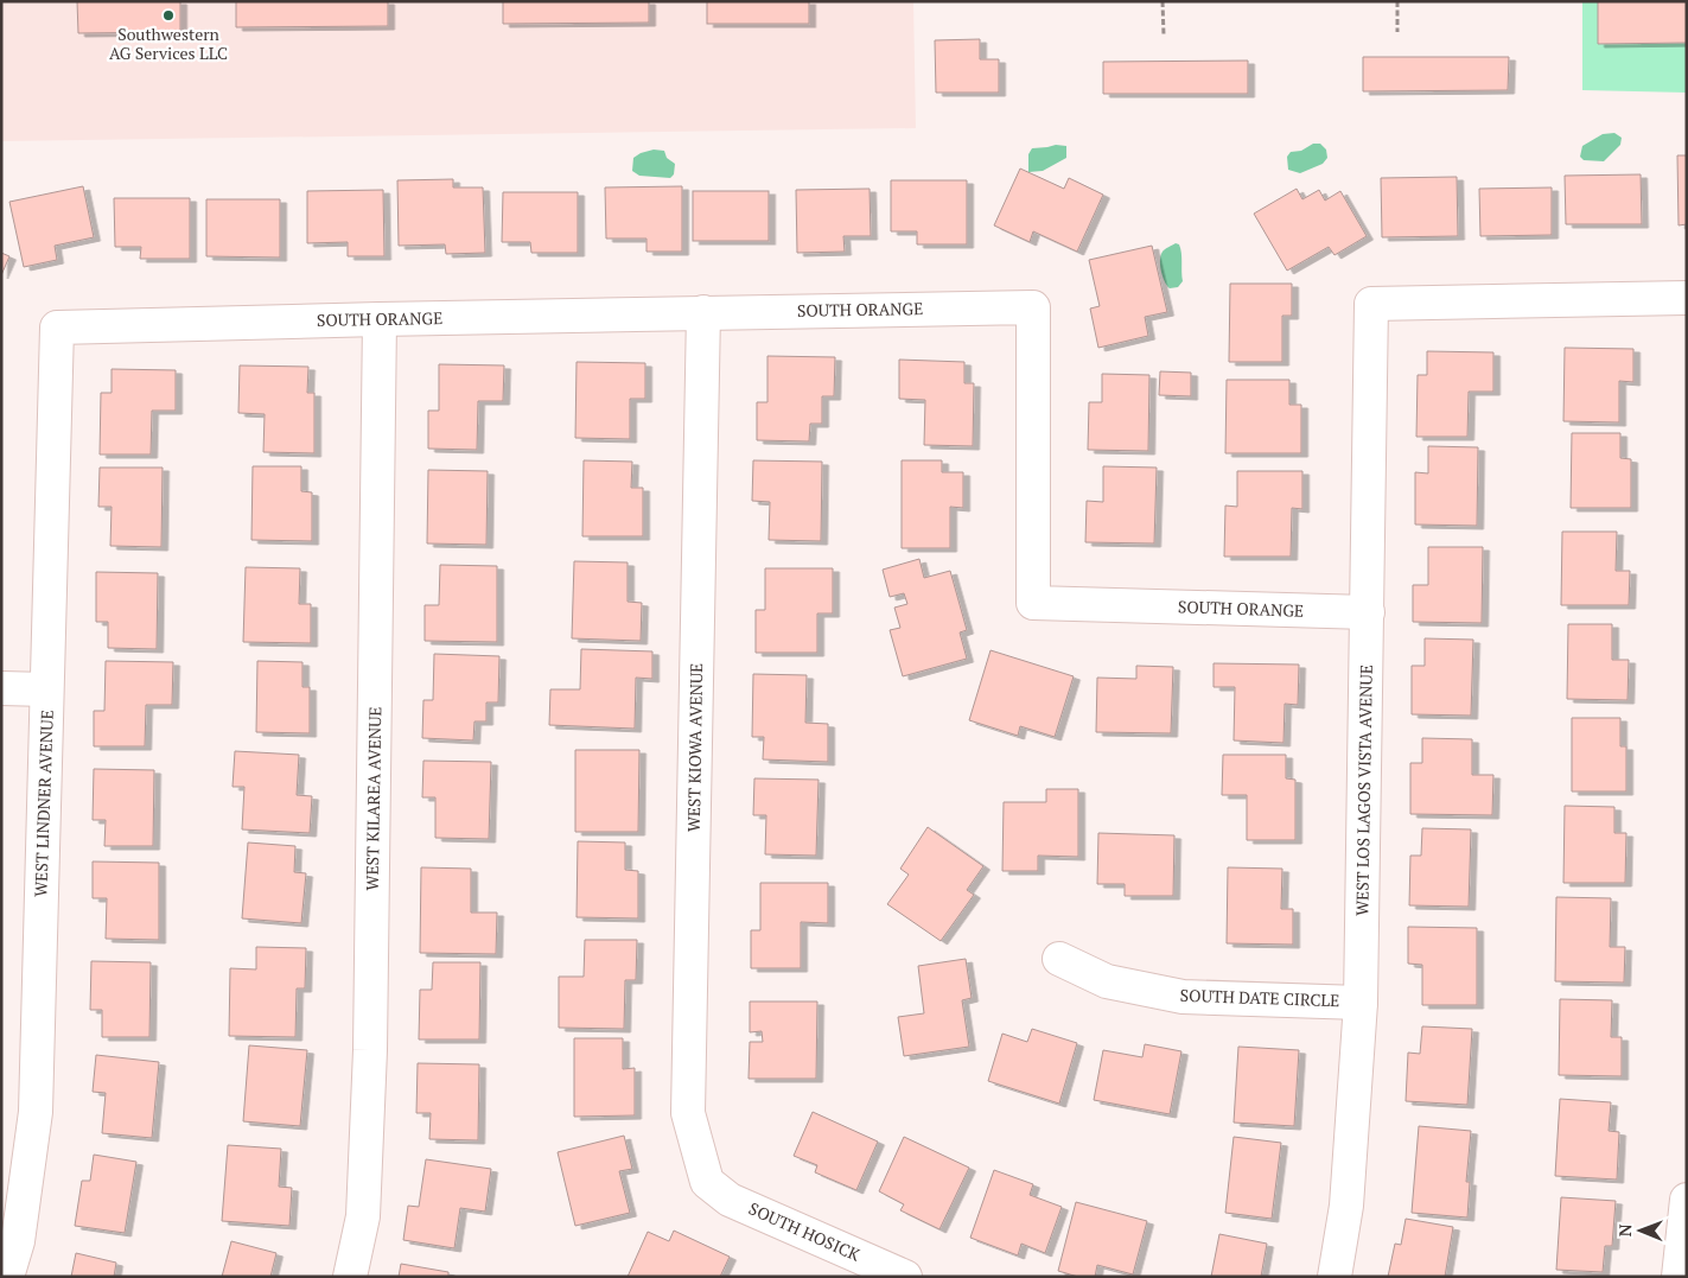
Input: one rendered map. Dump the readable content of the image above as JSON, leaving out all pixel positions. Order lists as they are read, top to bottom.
{
  "streets": {
    "street": [
      "SOUTH ORANGE",
      "WEST KIOWA AVENUE",
      "WEST LOS LAGOS VISTA AVENUE",
      "WEST KILAREA AVENUE",
      "WEST LINDNER AVENUE",
      "SOUTH DATE CIRCLE",
      "SOUTH HOSICK"
    ]
  },
  "crossings": [
    ["SOUTH ORANGE", "WEST KIOWA AVENUE"],
    ["SOUTH ORANGE", "WEST LOS LAGOS VISTA AVENUE"],
    ["SOUTH ORANGE", "WEST KILAREA AVENUE"],
    ["SOUTH ORANGE", "WEST LINDNER AVENUE"],
    ["WEST KIOWA AVENUE", "SOUTH HOSICK"],
    ["WEST LOS LAGOS VISTA AVENUE", "SOUTH DATE CIRCLE"]
  ],
  "places": ["Southwestern AG Services LLC"],
  "north": "left"
}
